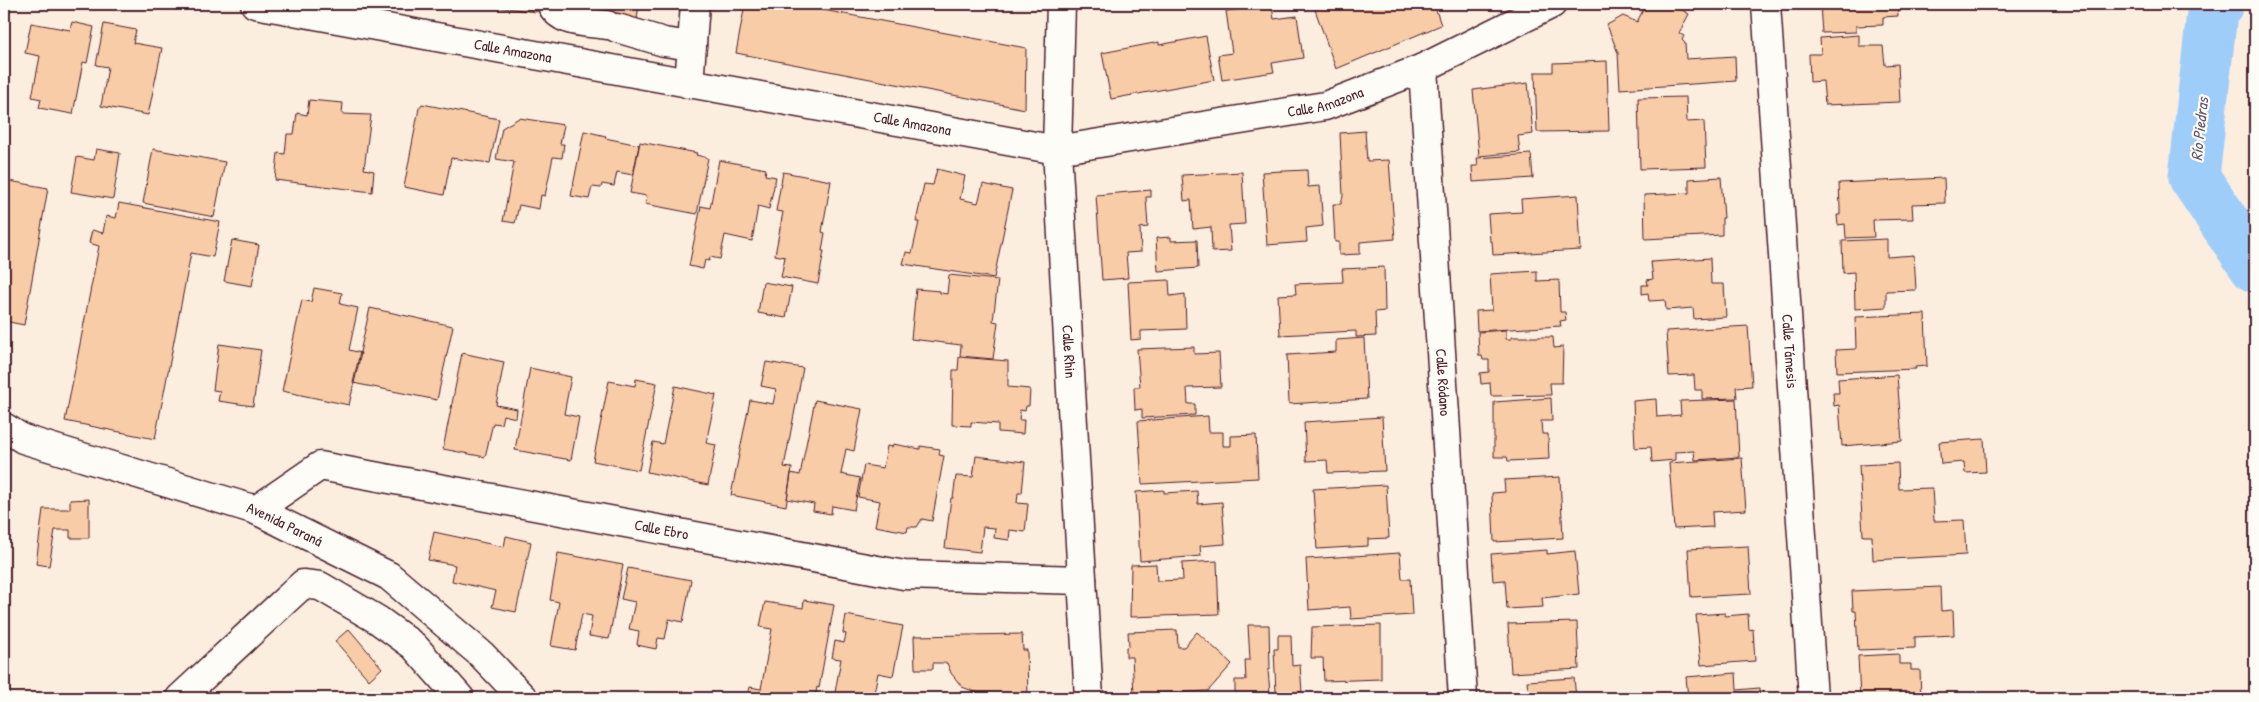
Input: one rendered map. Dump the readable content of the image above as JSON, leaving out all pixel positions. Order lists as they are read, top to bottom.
{
  "streets": {
    "street": [
      "Calle Amazona",
      "Calle Rhin",
      "Calle Támesis",
      "Calle Ródano",
      "Avenida Paraná",
      "Calle Ebro"
    ]
  },
  "crossings": [
    ["Calle Amazona", "Calle Rhin"],
    ["Calle Amazona", "Calle Ródano"],
    ["Calle Rhin", "Calle Ebro"],
    ["Avenida Paraná", "Calle Ebro"]
  ],
  "water": ["Río Piedras"]
}
